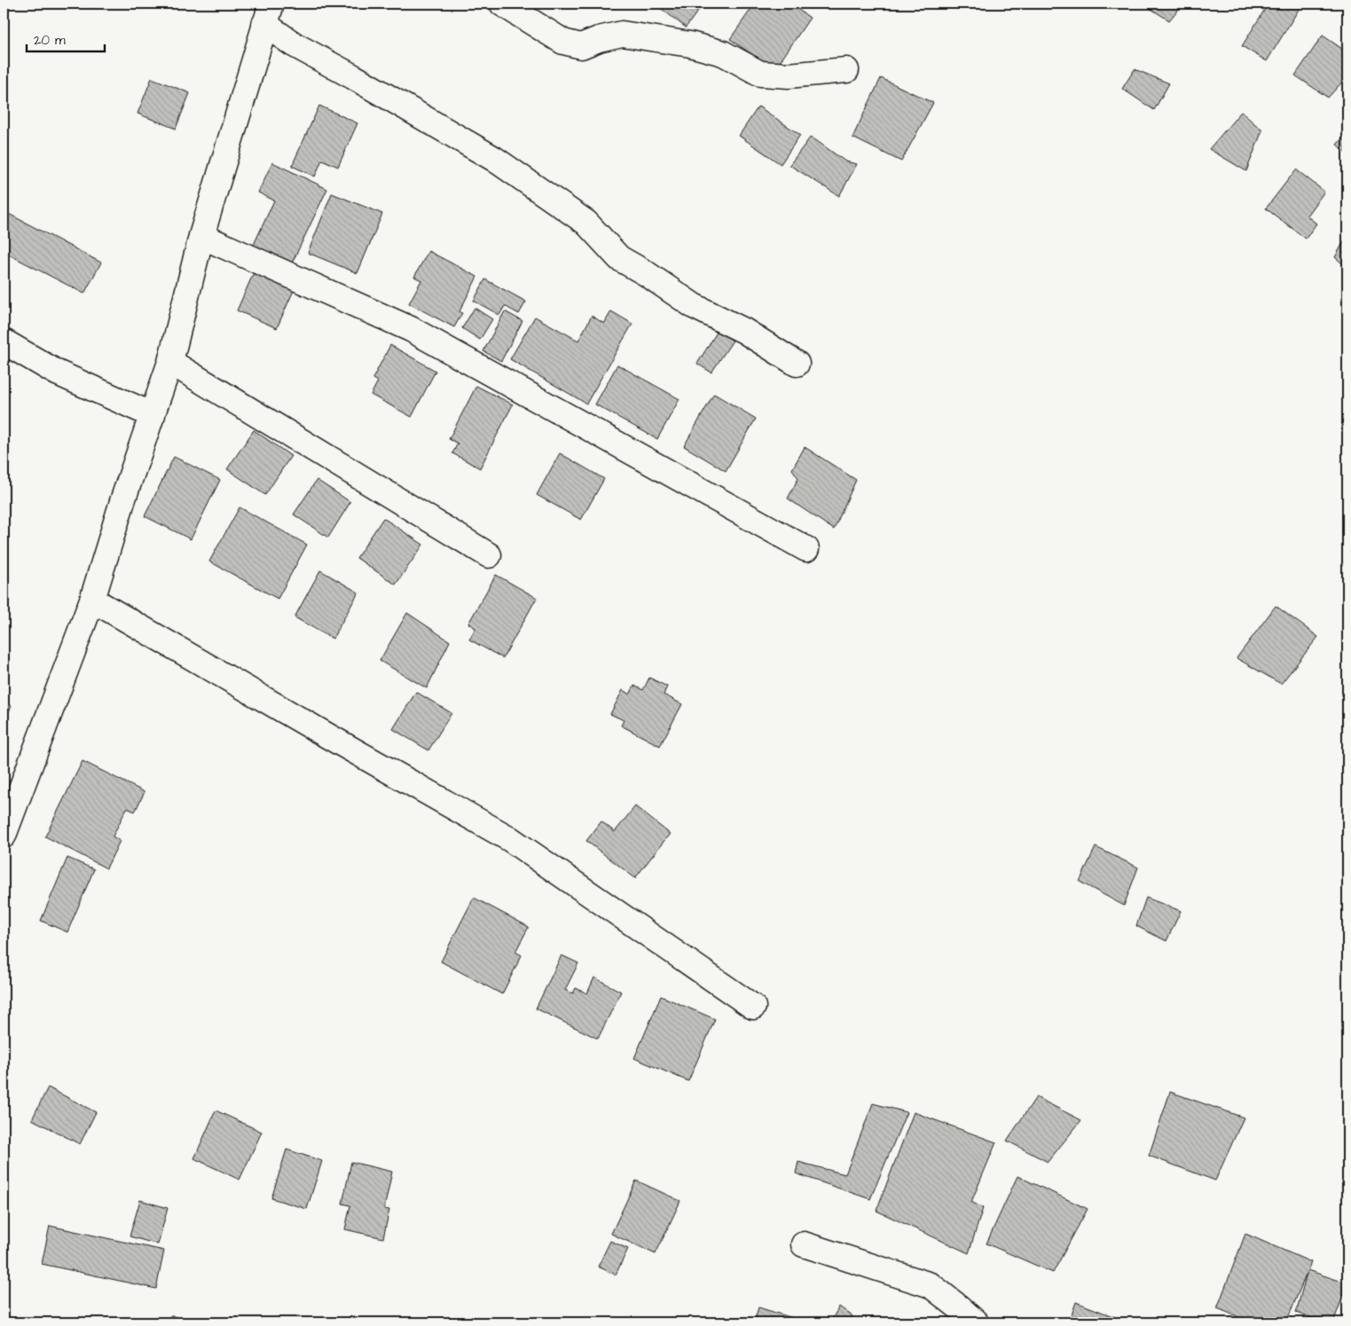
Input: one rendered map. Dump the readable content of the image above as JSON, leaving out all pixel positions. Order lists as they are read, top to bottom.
{
  "scale_bar": "20 m"
}
